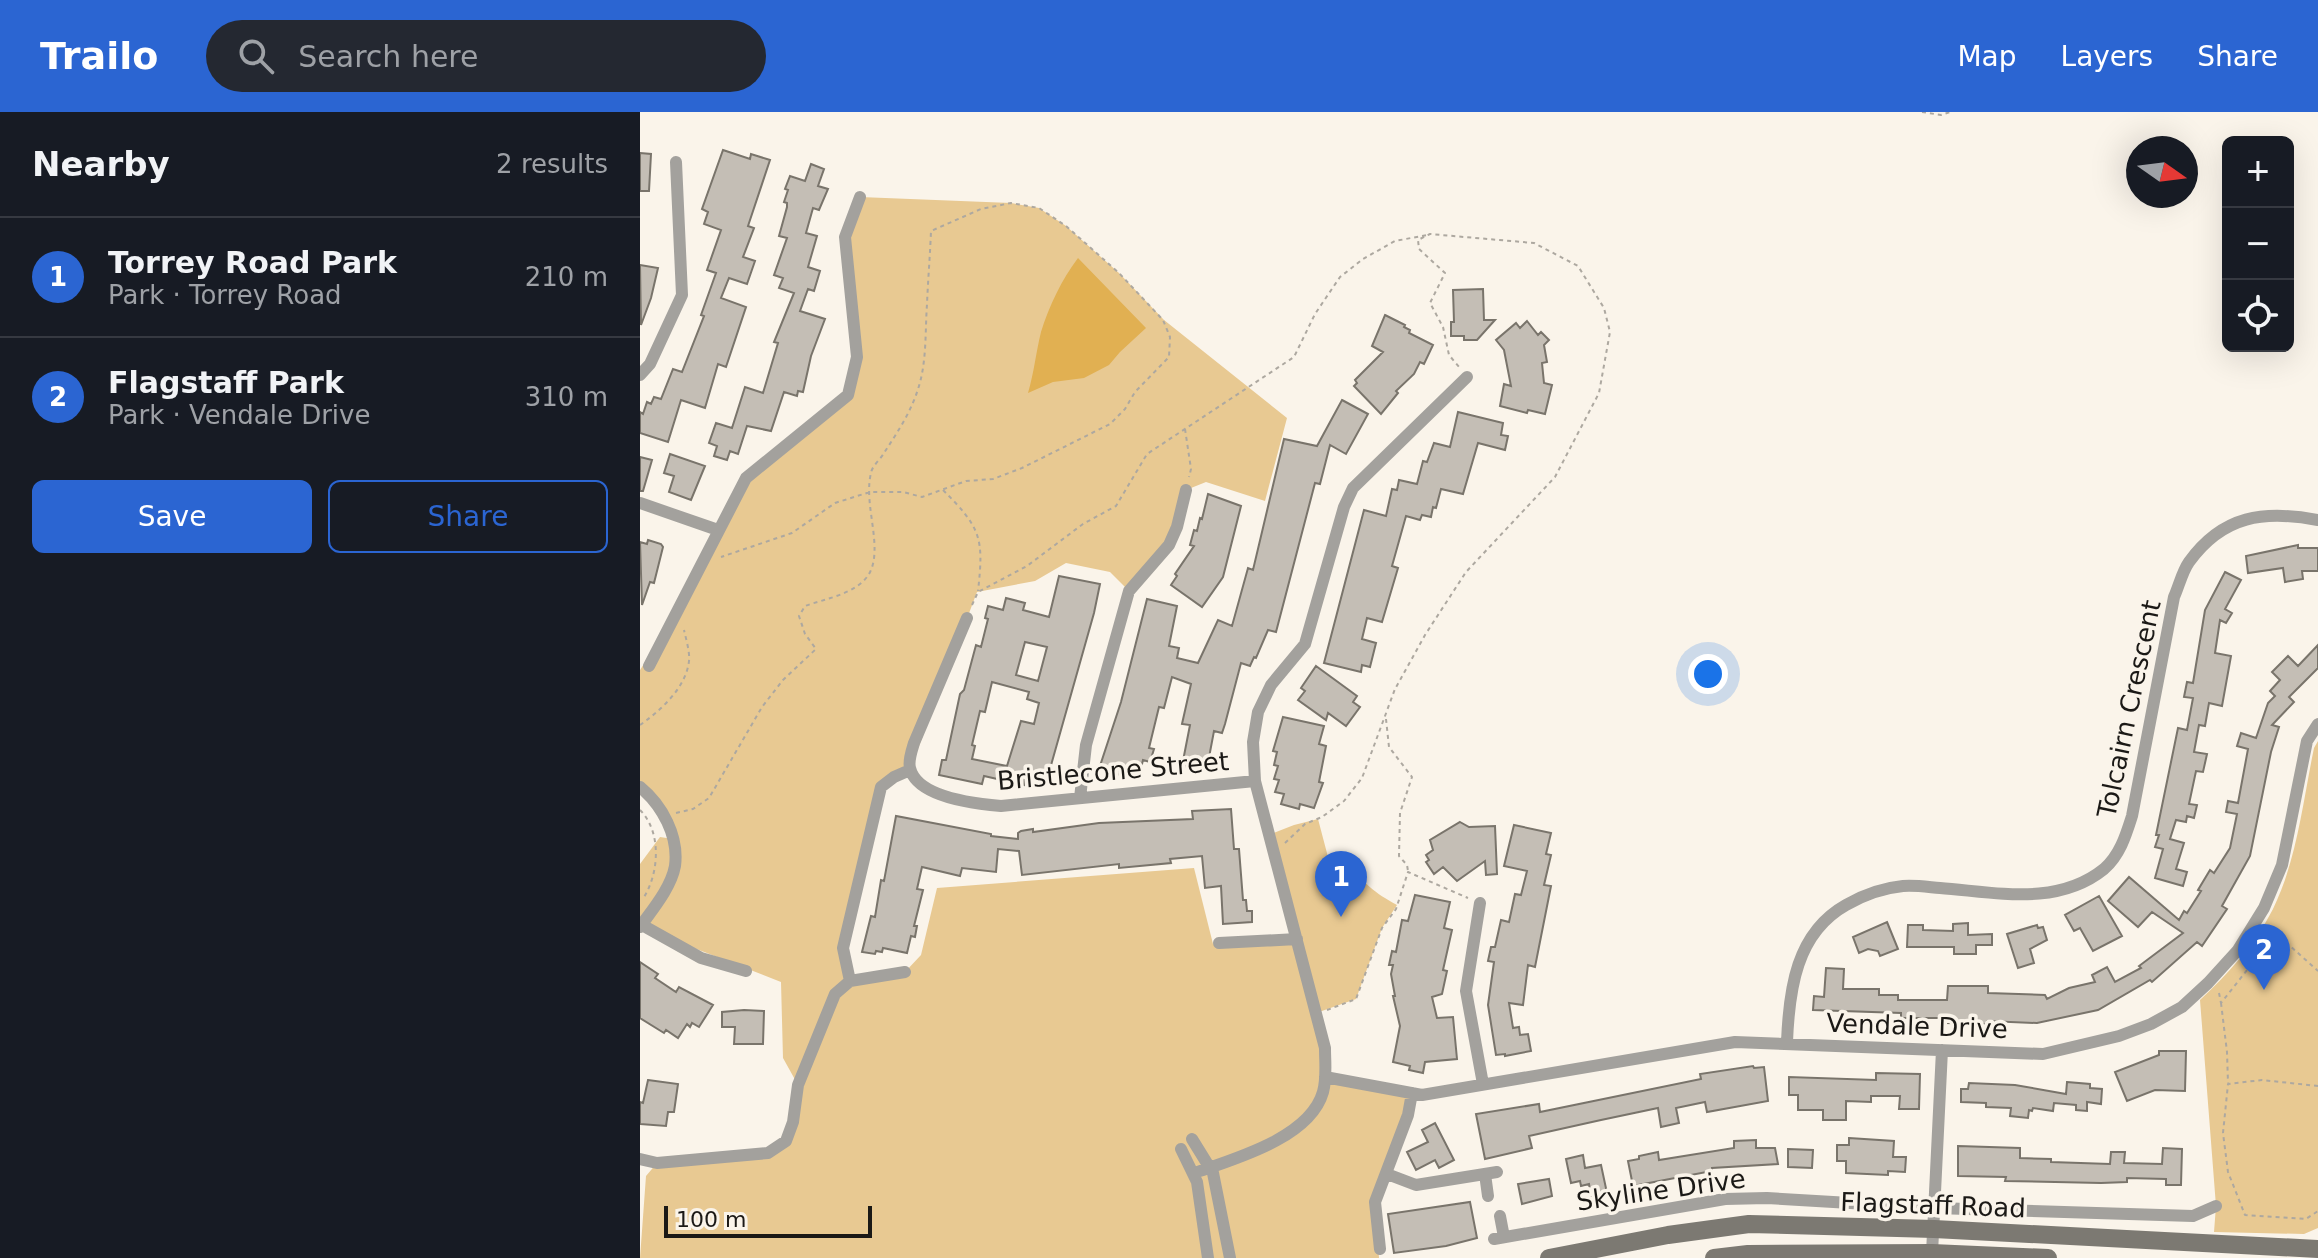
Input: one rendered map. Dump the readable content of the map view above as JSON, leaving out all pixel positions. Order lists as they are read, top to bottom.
{
  "streets": {
    "main road": ["Flagstaff Road"],
    "street": [
      "Tolcairn Crescent",
      "Bristlecone Street",
      "Vendale Drive",
      "Skyline Drive"
    ]
  },
  "crossings": [
    ["Tolcairn Crescent", "Vendale Drive"]
  ],
  "scale_bar": "100 m",
  "north": "right",
  "page": {
    "header": "Trailo",
    "search": "Search here",
    "nav": ["Map", "Layers", "Share"],
    "heading": ["Nearby", "2 results"],
    "map_buttons": ["+", "−"],
    "list": [
      {
        "mark": "1",
        "name": "Torrey Road Park",
        "note": "Park · Torrey Road",
        "value": "210 m"
      },
      {
        "mark": "2",
        "name": "Flagstaff Park",
        "note": "Park · Vendale Drive",
        "value": "310 m"
      }
    ],
    "buttons": ["Save", "Share"],
    "pins": ["1", "2"],
    "scale": "100 m"
  }
}
